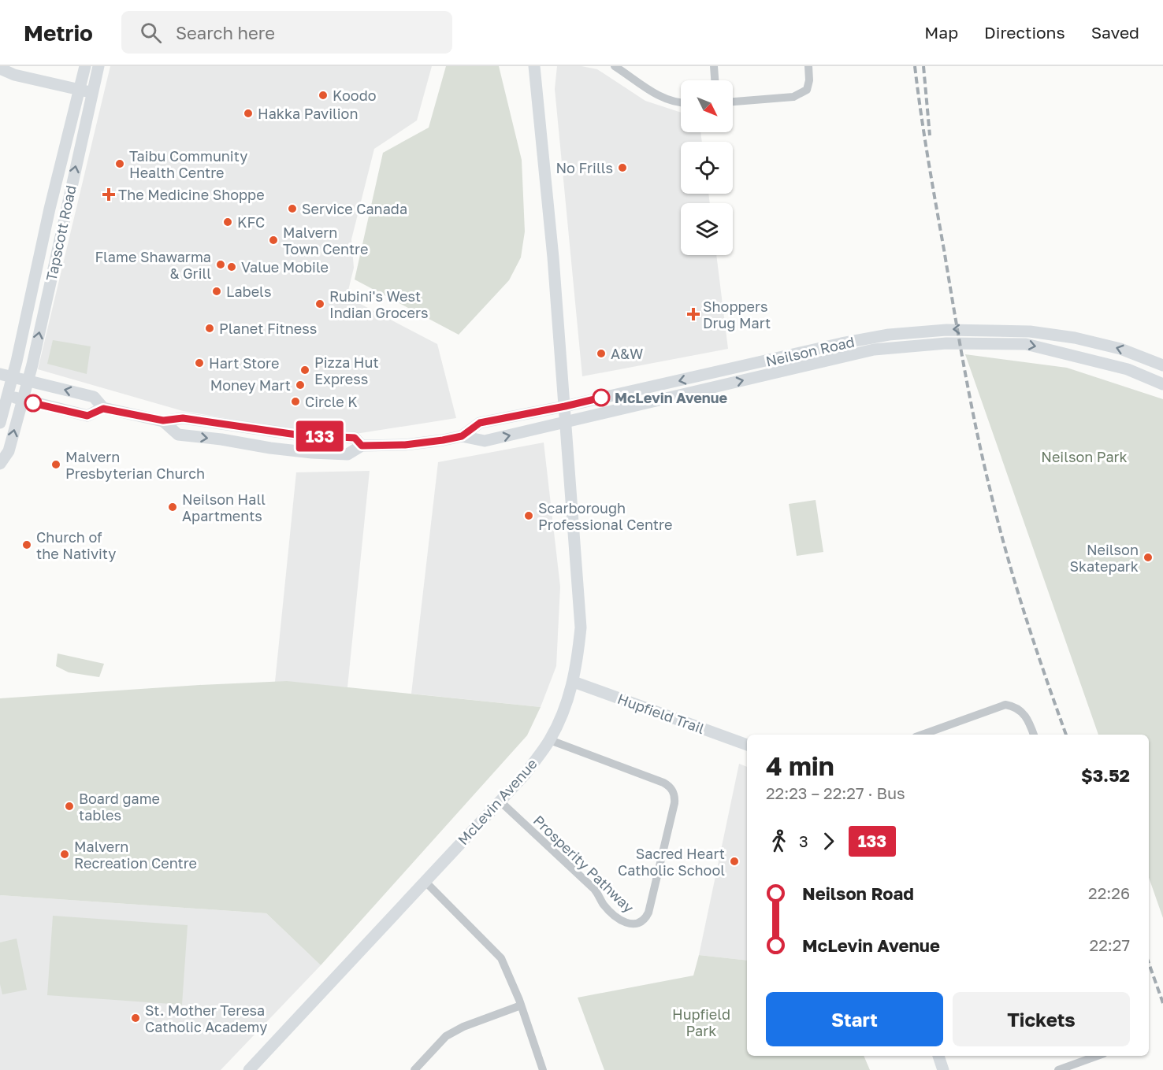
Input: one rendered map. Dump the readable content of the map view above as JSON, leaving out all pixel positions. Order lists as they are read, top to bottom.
{
  "streets": {
    "main road": [
      "Tapscott Road",
      "Neilson Road",
      "Hupfield Trail",
      "McLevin Avenue"
    ],
    "street": ["Prosperity Pathway"]
  },
  "crossings": [
    ["Tapscott Road", "Neilson Road"],
    ["Neilson Road", "McLevin Avenue"],
    ["Hupfield Trail", "McLevin Avenue"],
    ["McLevin Avenue", "Prosperity Pathway"]
  ],
  "parks": ["Neilson Park", "Hupfield Park"],
  "places": {
    "other": [
      "Koodo",
      "Hakka Pavilion",
      "Taibu Community Health Centre",
      "No Frills",
      "Service Canada",
      "KFC",
      "Malvern Town Centre",
      "Flame Shawarma & Grill",
      "Value Mobile",
      "Labels",
      "Rubini's West Indian Grocers",
      "Planet Fitness",
      "A&W",
      "Hart Store",
      "Pizza Hut Express",
      "Money Mart",
      "McLevin Avenue",
      "Circle K",
      "Malvern Presbyterian Church",
      "Neilson Hall Apartments",
      "Scarborough Professional Centre",
      "Church of the Nativity",
      "Neilson Skatepark",
      "Board game tables",
      "Malvern Recreation Centre",
      "Sacred Heart Catholic School",
      "St. Mother Teresa Catholic Academy"
    ],
    "health": ["The Medicine Shoppe", "Shoppers Drug Mart"]
  },
  "lines": ["bus line 133"],
  "north": "bottom right",
  "page": {
    "header": "Metrio",
    "search": "Search here",
    "nav": ["Map", "Directions", "Saved"],
    "on_map": "133",
    "heading": ["4 min", "22:23 – 22:27 · Bus", "$3.52"],
    "legs": ["3", "133"],
    "list": [
      {
        "name": "Neilson Road",
        "value": "22:26"
      },
      {
        "name": "McLevin Avenue",
        "value": "22:27"
      }
    ],
    "buttons": ["Start", "Tickets"]
  }
}
